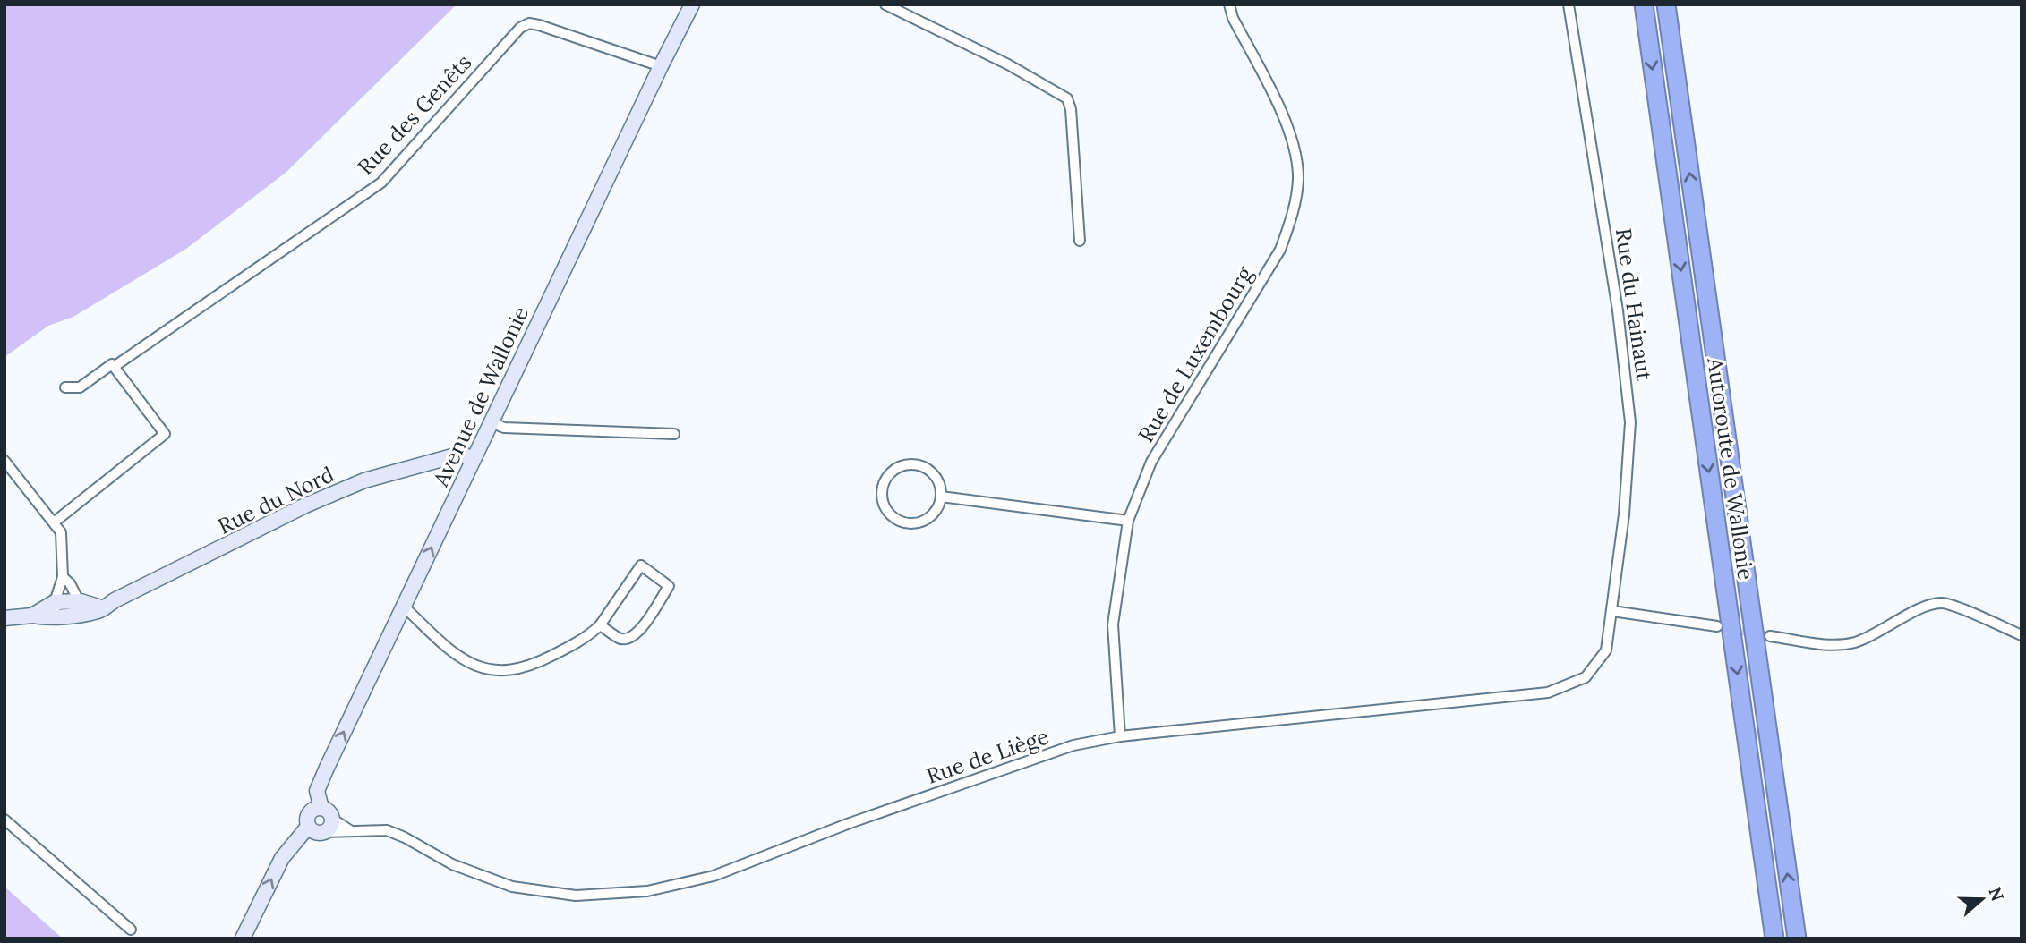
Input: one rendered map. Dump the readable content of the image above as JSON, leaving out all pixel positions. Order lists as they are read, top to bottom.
{
  "streets": {
    "highway": ["Autoroute de Wallonie"],
    "street": [
      "Rue des Genêts",
      "Rue du Hainaut",
      "Rue de Luxembourg",
      "Avenue de Wallonie",
      "Rue du Nord",
      "Rue de Liège"
    ]
  },
  "crossings": [
    ["Rue des Genêts", "Avenue de Wallonie"],
    ["Rue du Hainaut", "Rue de Liège"],
    ["Rue de Luxembourg", "Rue de Liège"],
    ["Avenue de Wallonie", "Rue du Nord"],
    ["Avenue de Wallonie", "Rue de Liège"]
  ],
  "one_way": ["Avenue de Wallonie"],
  "north": "right"
}
